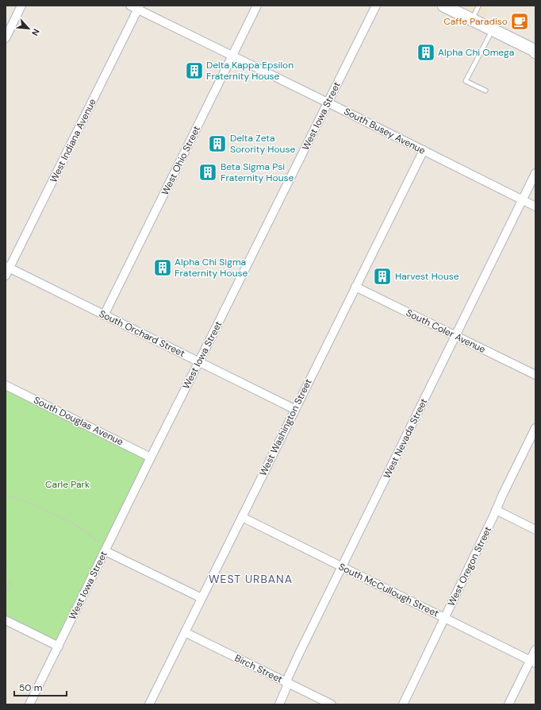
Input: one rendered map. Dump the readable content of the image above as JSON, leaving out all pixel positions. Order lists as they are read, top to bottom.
{
  "streets": {
    "street": [
      "West Iowa Street",
      "South Busey Avenue",
      "West Indiana Avenue",
      "West Ohio Street",
      "South Coler Avenue",
      "South Orchard Street",
      "South Douglas Avenue",
      "West Washington Street",
      "West Nevada Street",
      "West Oregon Street",
      "South McCullough Street",
      "Birch Street"
    ]
  },
  "crossings": [
    ["West Iowa Street", "South Busey Avenue"],
    ["West Iowa Street", "South Orchard Street"],
    ["West Iowa Street", "South Douglas Avenue"],
    ["South Busey Avenue", "West Indiana Avenue"],
    ["South Busey Avenue", "West Ohio Street"],
    ["South Busey Avenue", "West Washington Street"],
    ["South Busey Avenue", "West Nevada Street"],
    ["West Indiana Avenue", "South Orchard Street"],
    ["West Ohio Street", "South Orchard Street"],
    ["South Coler Avenue", "West Washington Street"],
    ["South Coler Avenue", "West Nevada Street"],
    ["South Orchard Street", "West Washington Street"],
    ["West Washington Street", "South McCullough Street"],
    ["West Washington Street", "Birch Street"],
    ["West Nevada Street", "South McCullough Street"],
    ["West Nevada Street", "Birch Street"],
    ["West Oregon Street", "South McCullough Street"]
  ],
  "districts": ["WEST URBANA"],
  "parks": ["Carle Park"],
  "places": {
    "cafe": ["Caffe Paradiso"],
    "building": [
      "Alpha Chi Omega",
      "Delta Kappa Epsilon Fraternity House",
      "Delta Zeta Sorority House",
      "Beta Sigma Psi Fraternity House",
      "Alpha Chi Sigma Fraternity House",
      "Harvest House"
    ]
  },
  "scale_bar": "50 m",
  "north": "bottom right"
}
